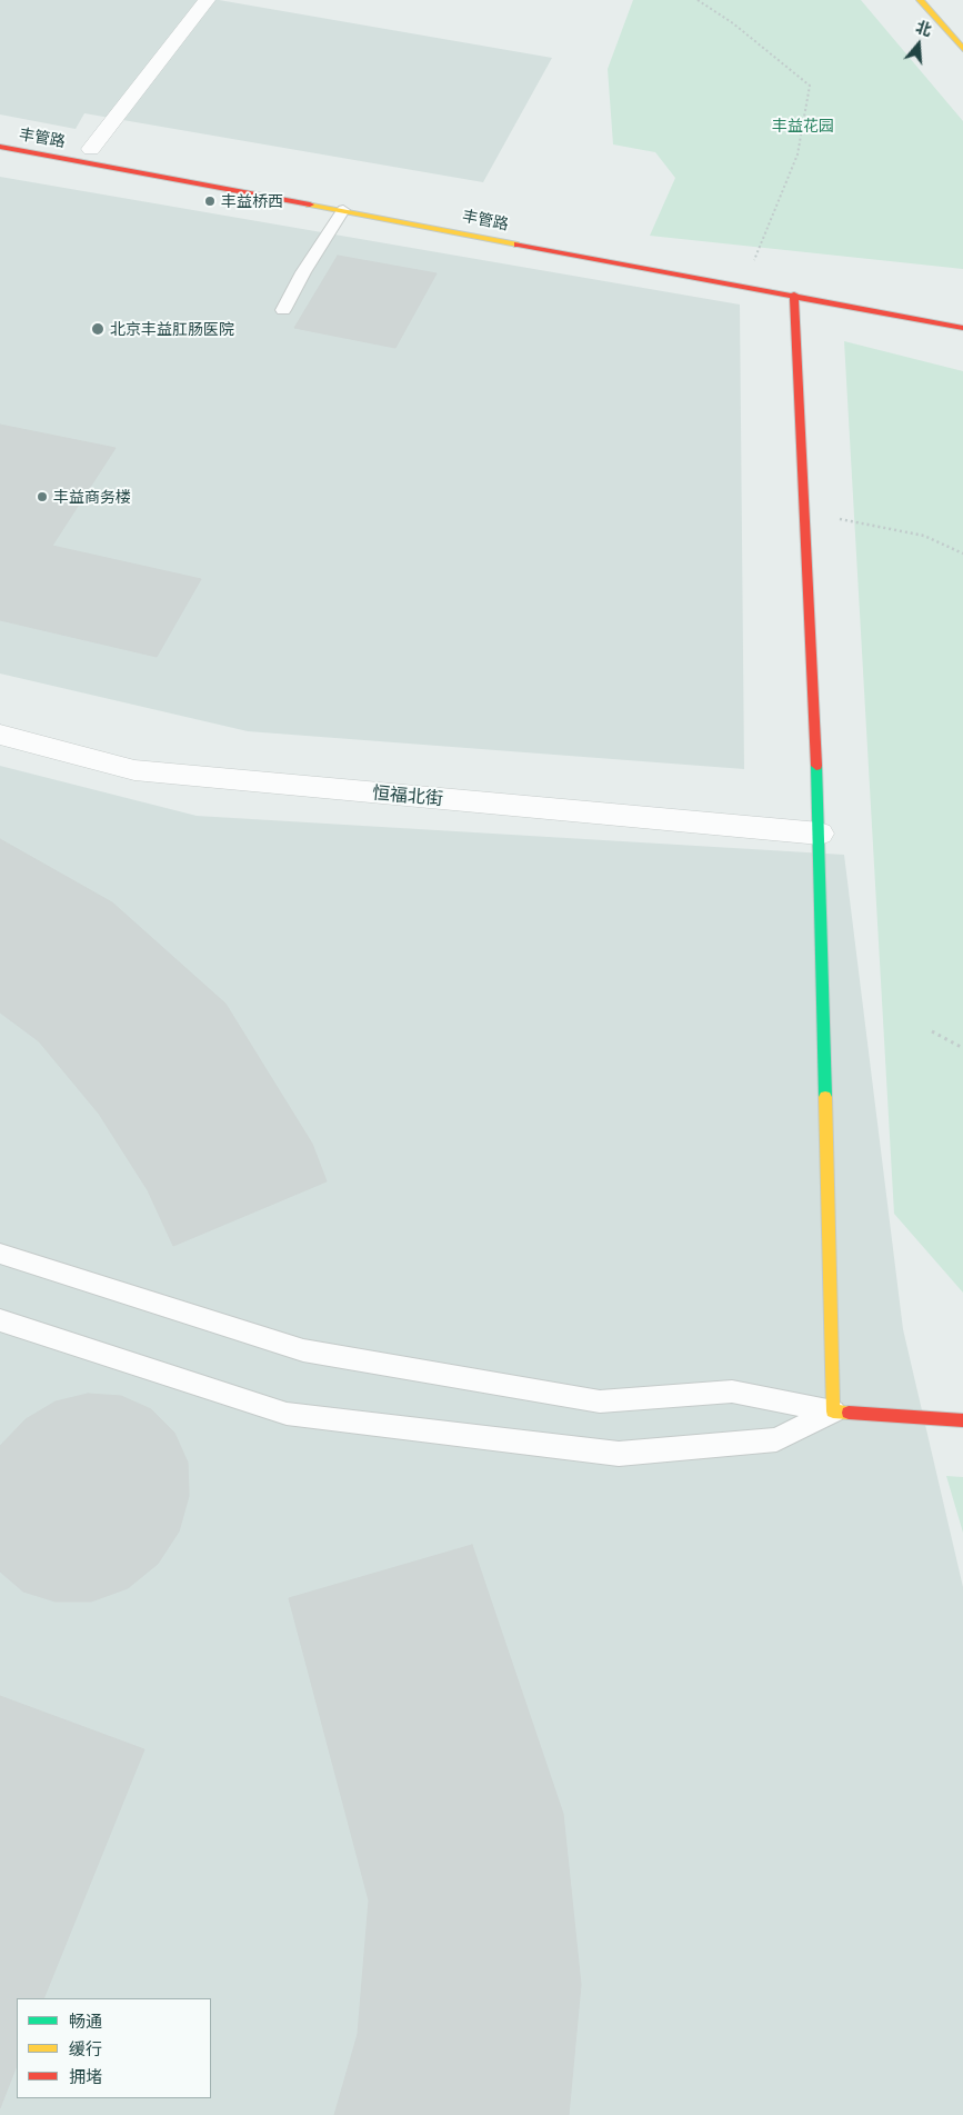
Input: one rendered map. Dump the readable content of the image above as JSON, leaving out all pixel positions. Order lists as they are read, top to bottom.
{
  "streets": {
    "street": ["丰管路", "恒福北街"]
  },
  "parks": ["丰益花园"],
  "places": ["丰益桥西", "北京丰益肛肠医院", "丰益商务楼"],
  "legend": ["畅通", "缓行", "拥堵"],
  "north": "top"
}
